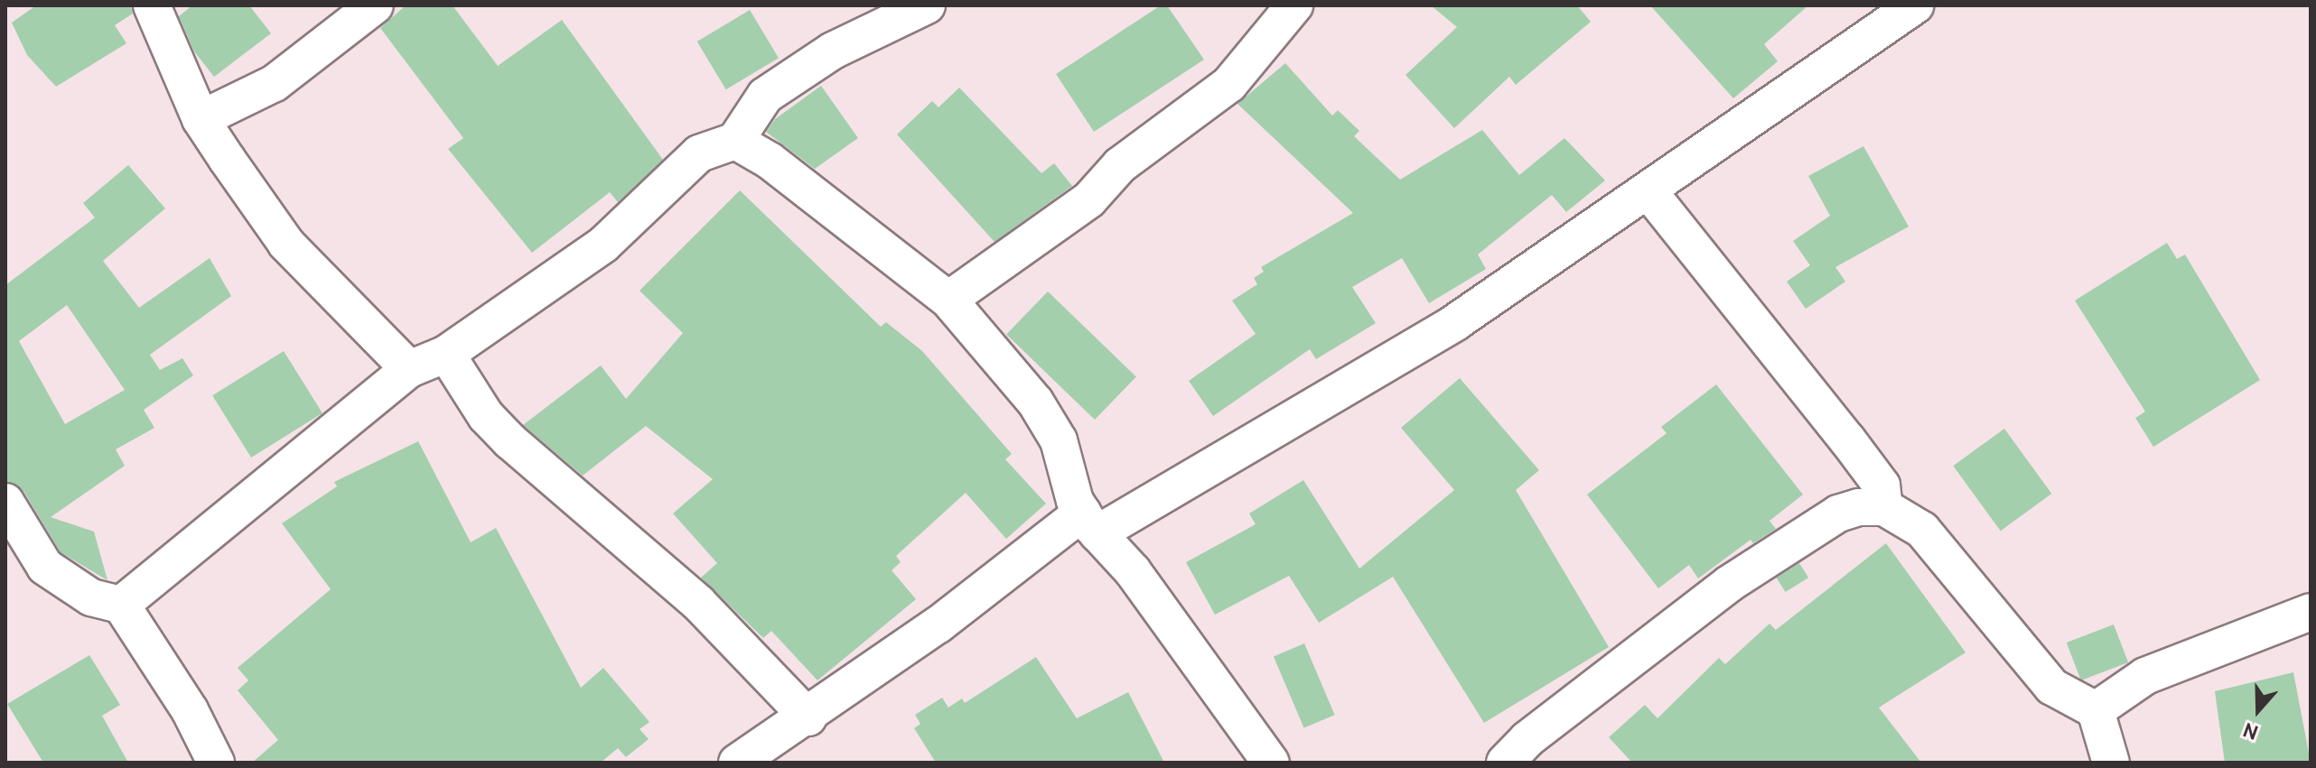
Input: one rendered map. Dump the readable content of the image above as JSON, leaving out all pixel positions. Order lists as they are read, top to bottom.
{
  "north": "bottom"
}
